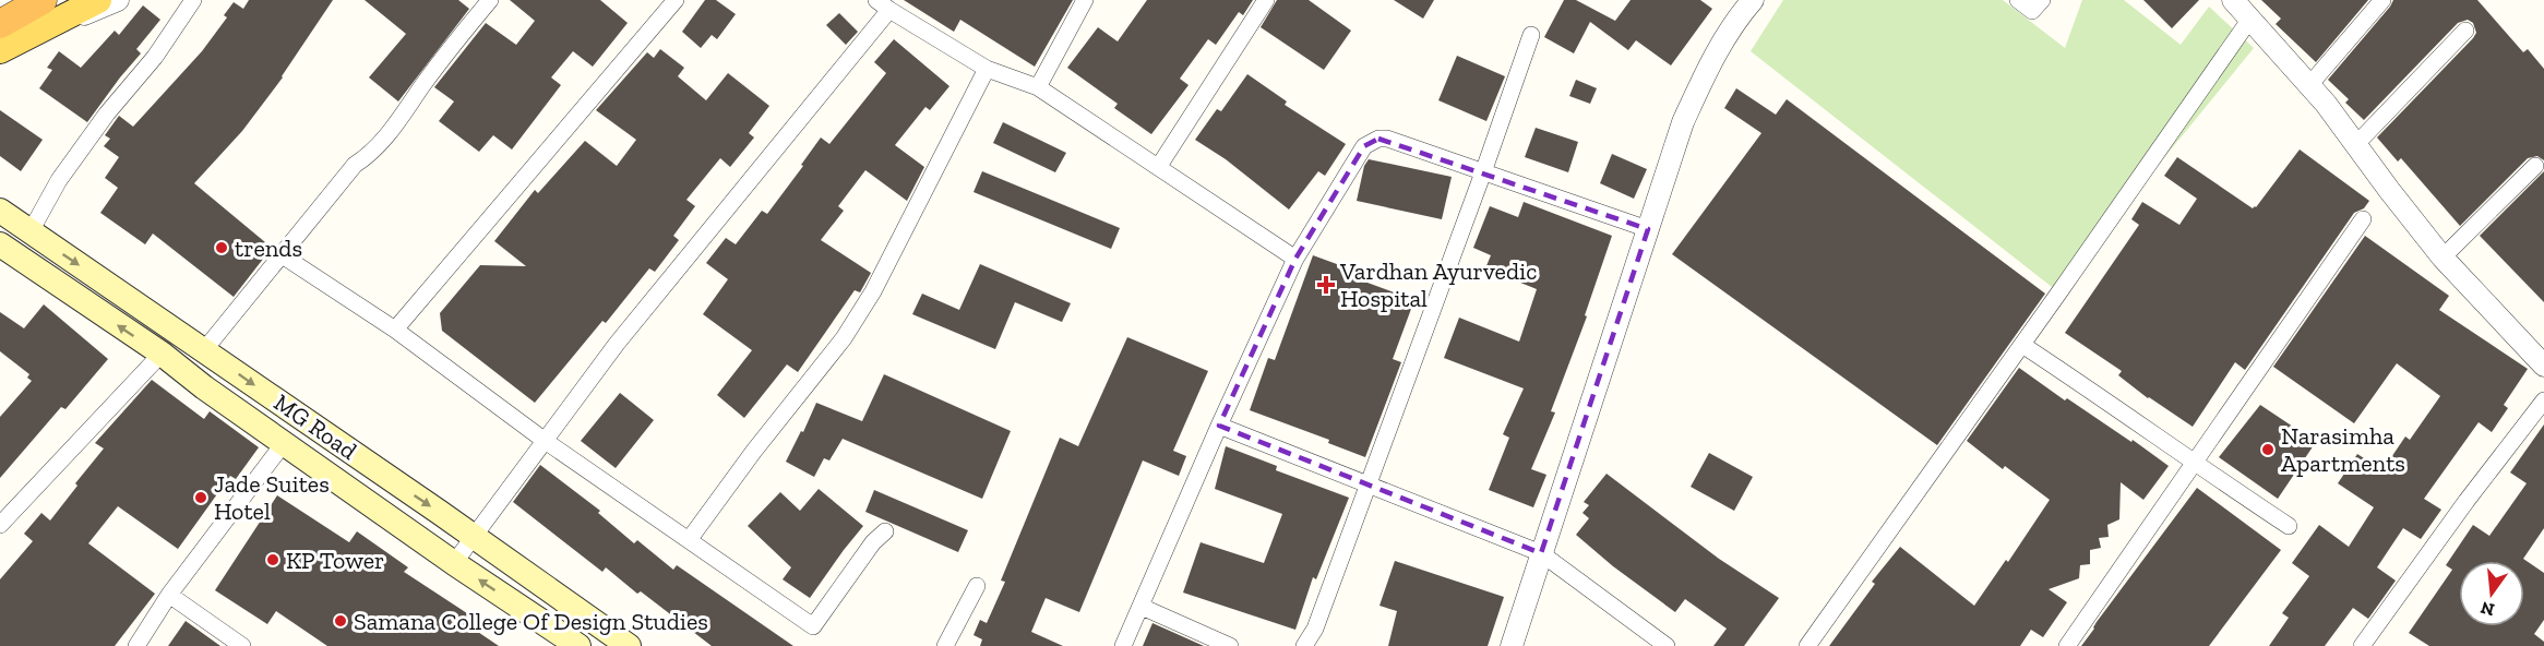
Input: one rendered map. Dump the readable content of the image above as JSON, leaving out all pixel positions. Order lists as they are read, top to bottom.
{
  "streets": {
    "main road": ["MG Road"]
  },
  "places": {
    "other": [
      "trends",
      "Narasimha Apartments",
      "Jade Suites Hotel",
      "KP Tower",
      "Samana College Of Design Studies"
    ],
    "health": ["Vardhan Ayurvedic Hospital"]
  },
  "north": "bottom"
}
